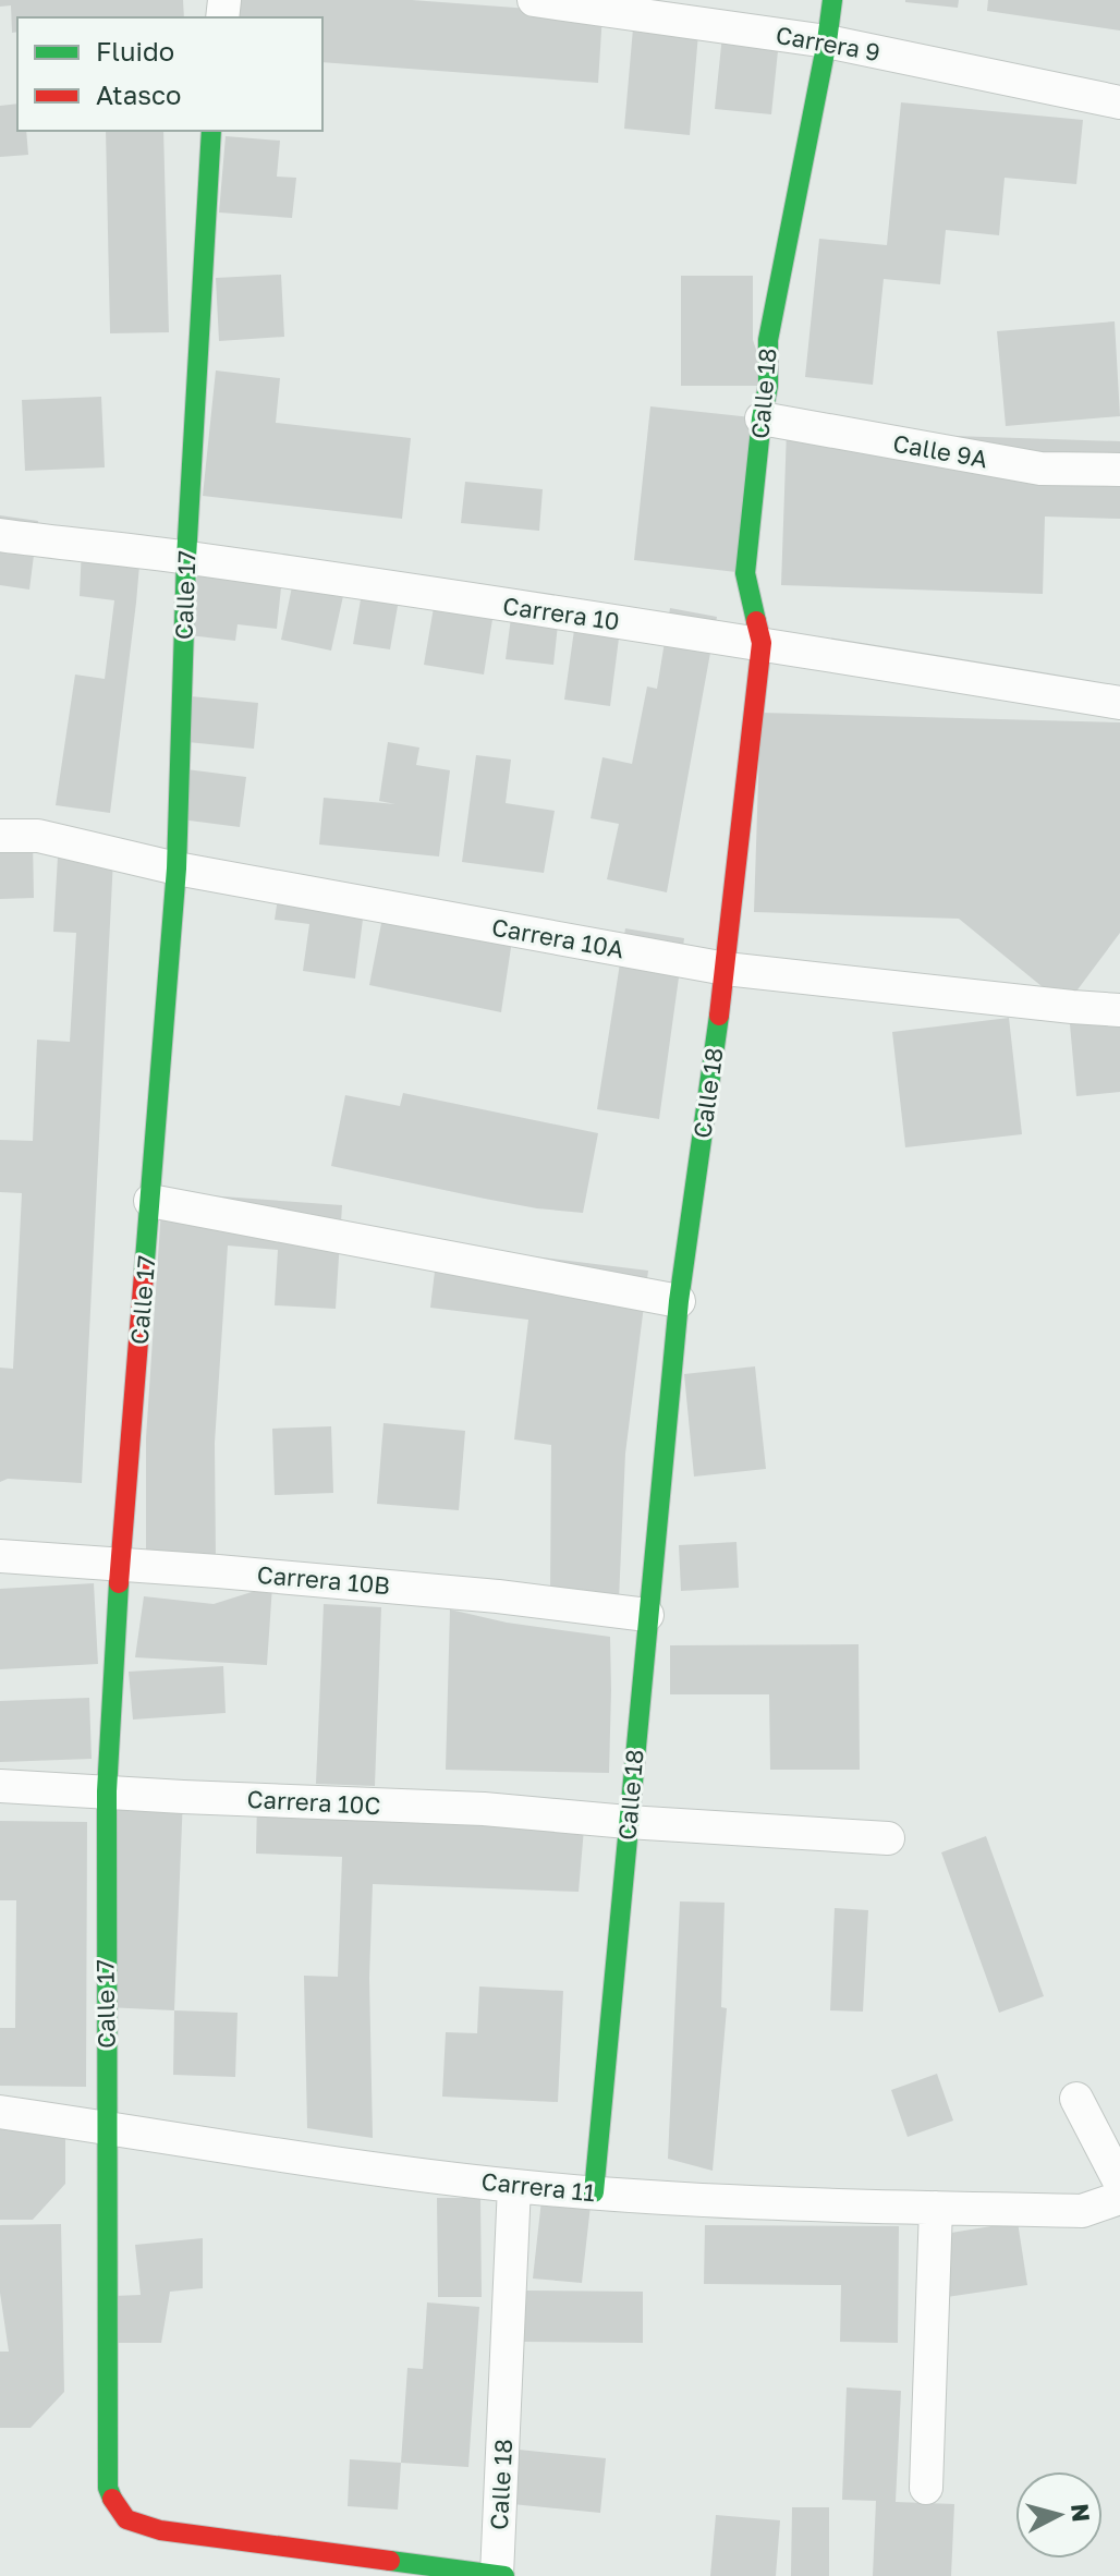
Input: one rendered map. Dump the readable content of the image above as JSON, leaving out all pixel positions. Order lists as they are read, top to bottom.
{
  "streets": {
    "street": [
      "Carrera 9",
      "Calle 18",
      "Calle 9A",
      "Calle 17",
      "Carrera 10",
      "Carrera 10A",
      "Carrera 10B",
      "Carrera 10C",
      "Carrera 11"
    ]
  },
  "crossings": [
    ["Carrera 9", "Calle 18"],
    ["Calle 18", "Calle 9A"],
    ["Calle 18", "Calle 17"],
    ["Calle 18", "Carrera 10"],
    ["Calle 18", "Carrera 10A"],
    ["Calle 18", "Carrera 10B"],
    ["Calle 18", "Carrera 10C"],
    ["Calle 18", "Carrera 11"],
    ["Calle 17", "Carrera 10"],
    ["Calle 17", "Carrera 10A"],
    ["Calle 17", "Carrera 10B"],
    ["Calle 17", "Carrera 10C"],
    ["Calle 17", "Carrera 11"]
  ],
  "legend": ["Fluido", "Atasco"],
  "north": "right"
}
